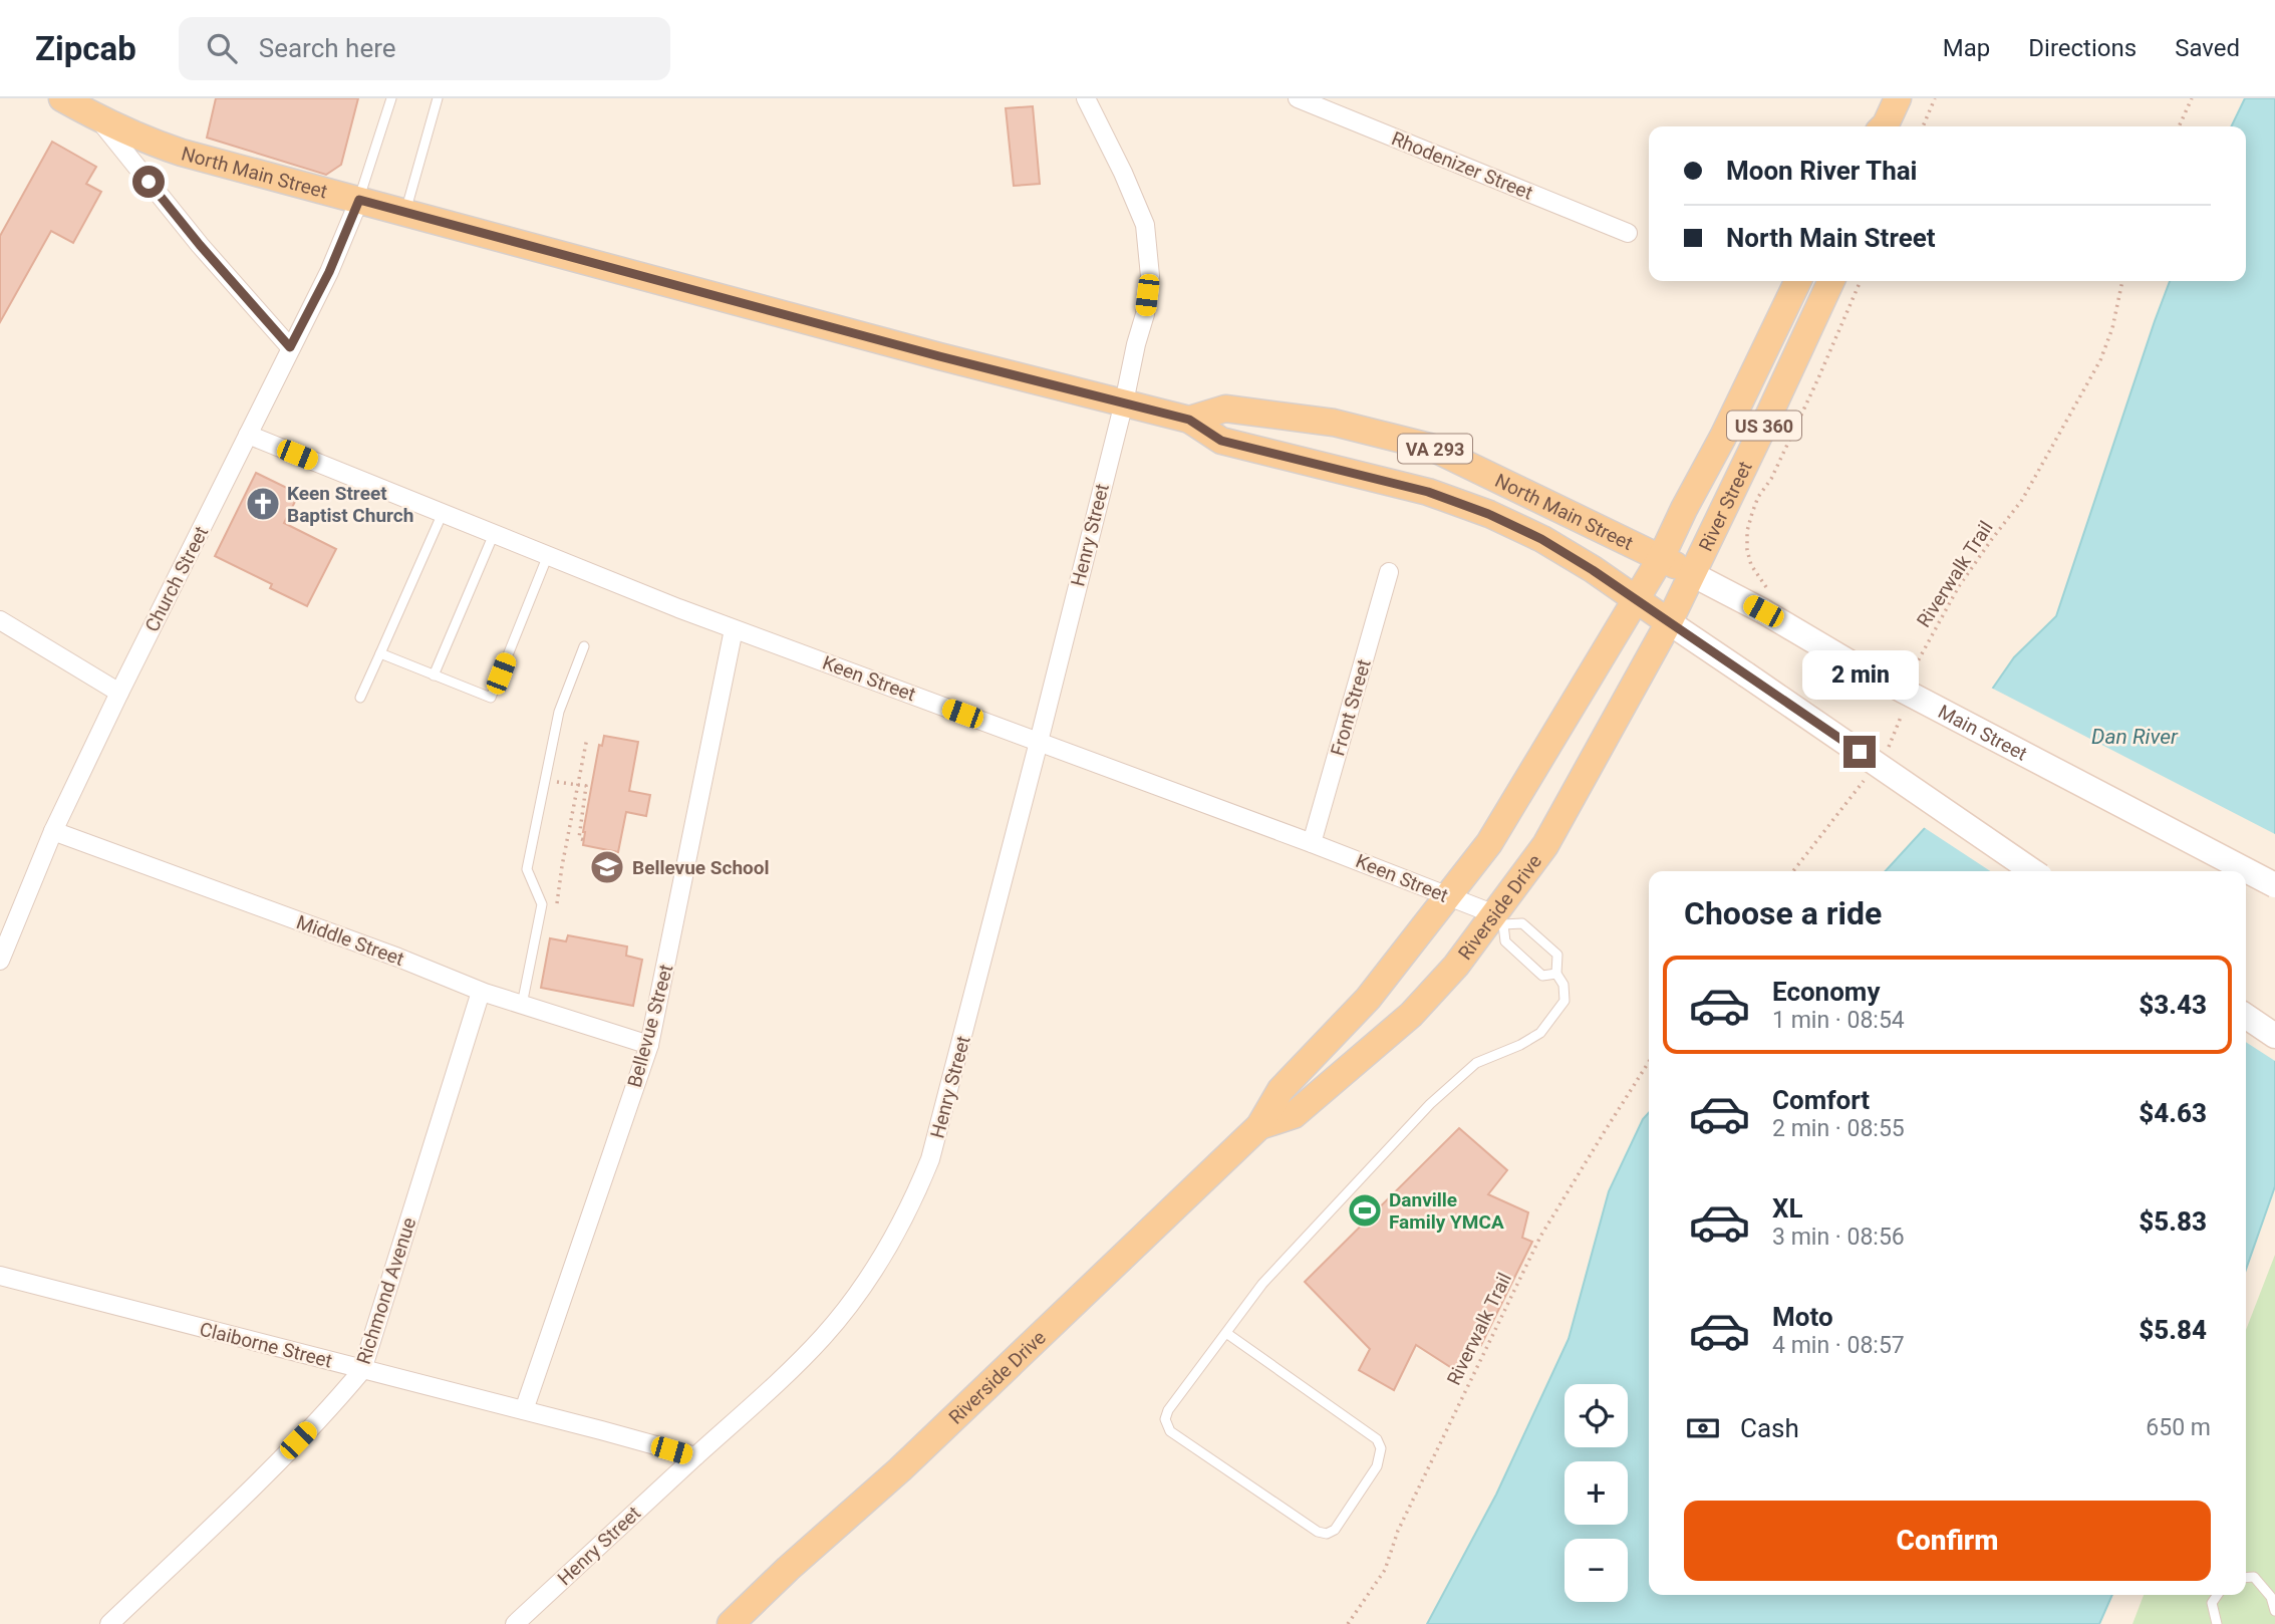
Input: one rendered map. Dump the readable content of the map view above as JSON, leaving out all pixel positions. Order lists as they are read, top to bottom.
{
  "streets": {
    "main road": [
      "North Main Street",
      "US 360",
      "VA 293",
      "River Street",
      "Main Street",
      "Riverside Drive"
    ],
    "street": [
      "Rhodenizer Street",
      "Henry Street",
      "Church Street",
      "Keen Street",
      "Front Street",
      "Middle Street",
      "Bellevue Street",
      "Richmond Avenue",
      "Claiborne Street"
    ],
    "path": ["Riverwalk Trail"]
  },
  "crossings": [
    ["North Main Street", "VA 293"],
    ["North Main Street", "River Street"],
    ["North Main Street", "Henry Street"],
    ["North Main Street", "Church Street"],
    ["North Main Street", "Main Street"],
    ["North Main Street", "Riverside Drive"],
    ["VA 293", "River Street"],
    ["VA 293", "Riverside Drive"],
    ["River Street", "Main Street"],
    ["River Street", "Riverside Drive"],
    ["Henry Street", "Keen Street"],
    ["Henry Street", "Claiborne Street"],
    ["Church Street", "Keen Street"],
    ["Church Street", "Middle Street"],
    ["Keen Street", "Front Street"],
    ["Keen Street", "Riverside Drive"],
    ["Keen Street", "Bellevue Street"],
    ["Middle Street", "Bellevue Street"],
    ["Middle Street", "Richmond Avenue"],
    ["Bellevue Street", "Claiborne Street"],
    ["Richmond Avenue", "Claiborne Street"]
  ],
  "water": ["Dan River"],
  "places": {
    "church": ["Keen Street Baptist Church"],
    "school or university": ["Bellevue School"],
    "sports": ["Danville Family YMCA"]
  },
  "page": {
    "header": "Zipcab",
    "search": "Search here",
    "nav": ["Map", "Directions", "Saved"],
    "banner": ["Moon River Thai", "North Main Street"],
    "bubble": "2 min",
    "heading": "Choose a ride",
    "list": [
      {
        "name": "Economy",
        "note": "1 min · 08:54",
        "value": "$3.43"
      },
      {
        "name": "Comfort",
        "note": "2 min · 08:55",
        "value": "$4.63"
      },
      {
        "name": "XL",
        "note": "3 min · 08:56",
        "value": "$5.83"
      },
      {
        "name": "Moto",
        "note": "4 min · 08:57",
        "value": "$5.84"
      }
    ],
    "map_buttons": ["+", "−"],
    "pay": ["Cash", "650 m"],
    "buttons": "Confirm"
  }
}
